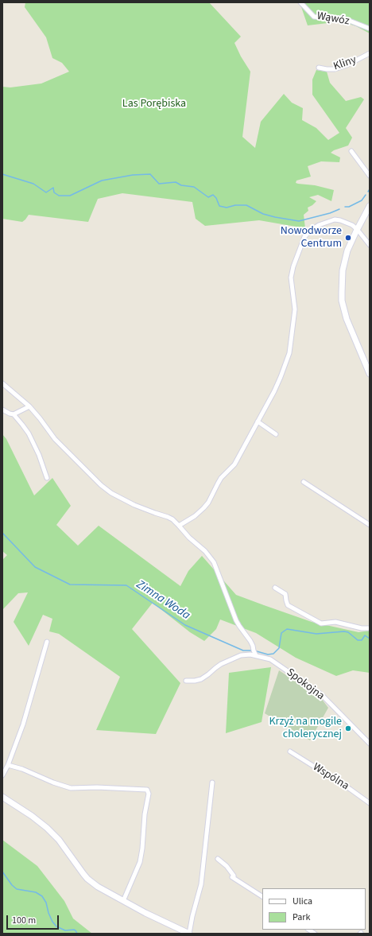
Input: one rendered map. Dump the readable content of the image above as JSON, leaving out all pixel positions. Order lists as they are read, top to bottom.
{
  "streets": {
    "street": [
      "Wąwóz",
      "Kliny",
      "Spokojna",
      "Wspólna"
    ]
  },
  "water": ["Zimna Woda"],
  "parks": ["Las Porębiska"],
  "places": ["Nowodworze Centrum", "Krzyż na mogile cholerycznej"],
  "legend": ["Ulica", "Park"],
  "scale_bar": "100 m"
}
